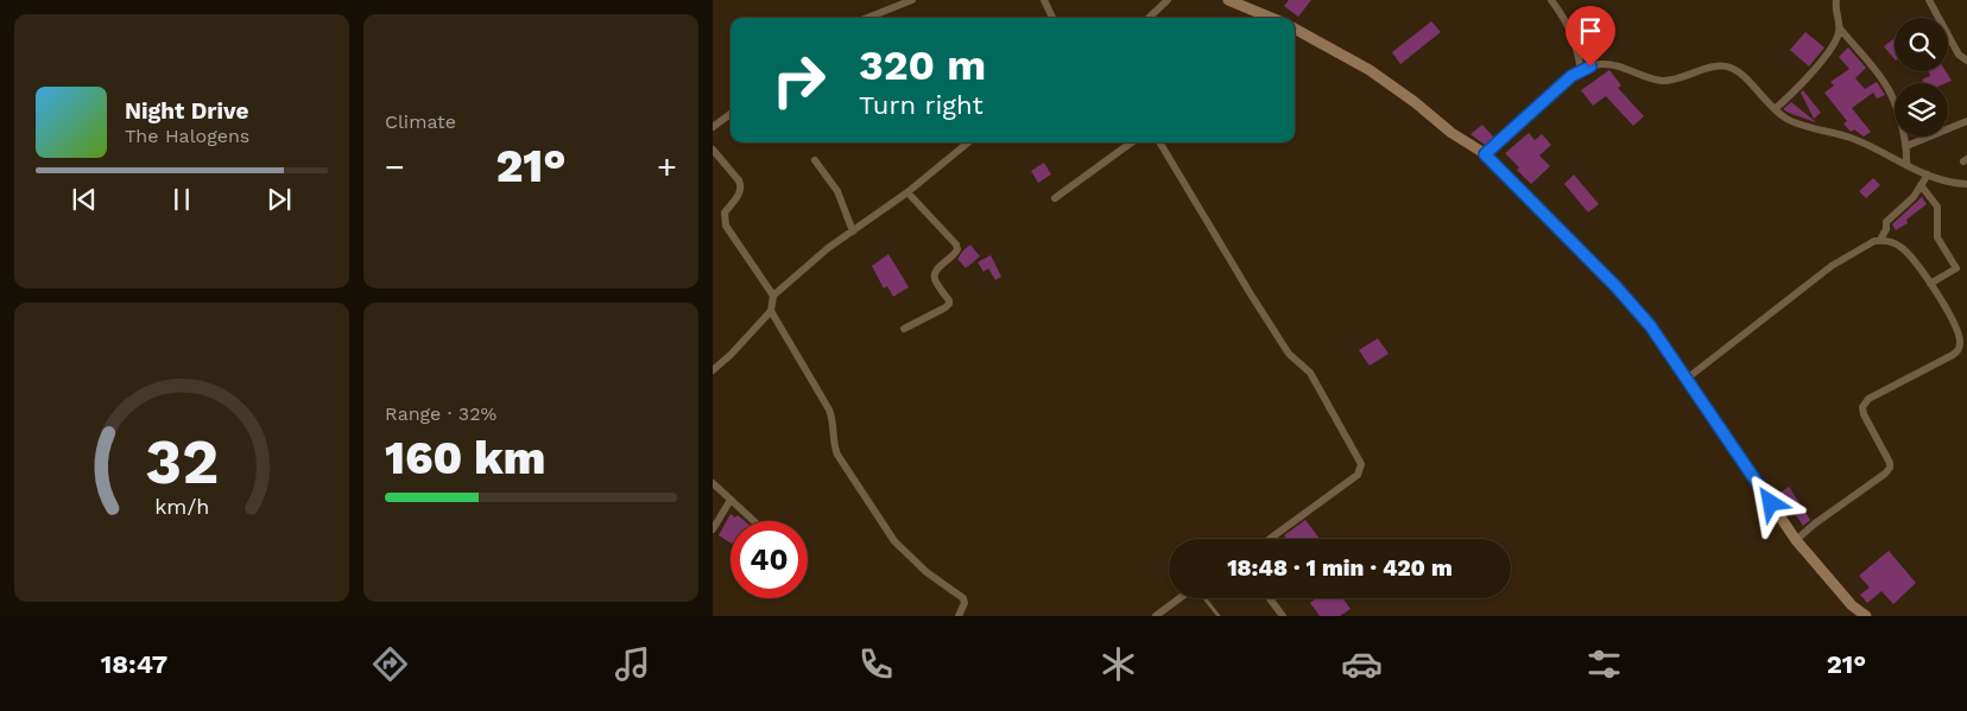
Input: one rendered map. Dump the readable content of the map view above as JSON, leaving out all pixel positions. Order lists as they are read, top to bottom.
{
  "page": {
    "tile": [
      "Climate",
      ["Range · 32%", "160 km"]
    ],
    "turn": ["320 m", "Turn right"],
    "song": ["Night Drive", "The Halogens"],
    "heat": ["−", "21°", "+"],
    "limit": "40",
    "trip": "18:48 · 1 min · 420 m",
    "tabs": ["18:47", "21°"],
    "gauge": ["32", "km/h"]
  }
}
